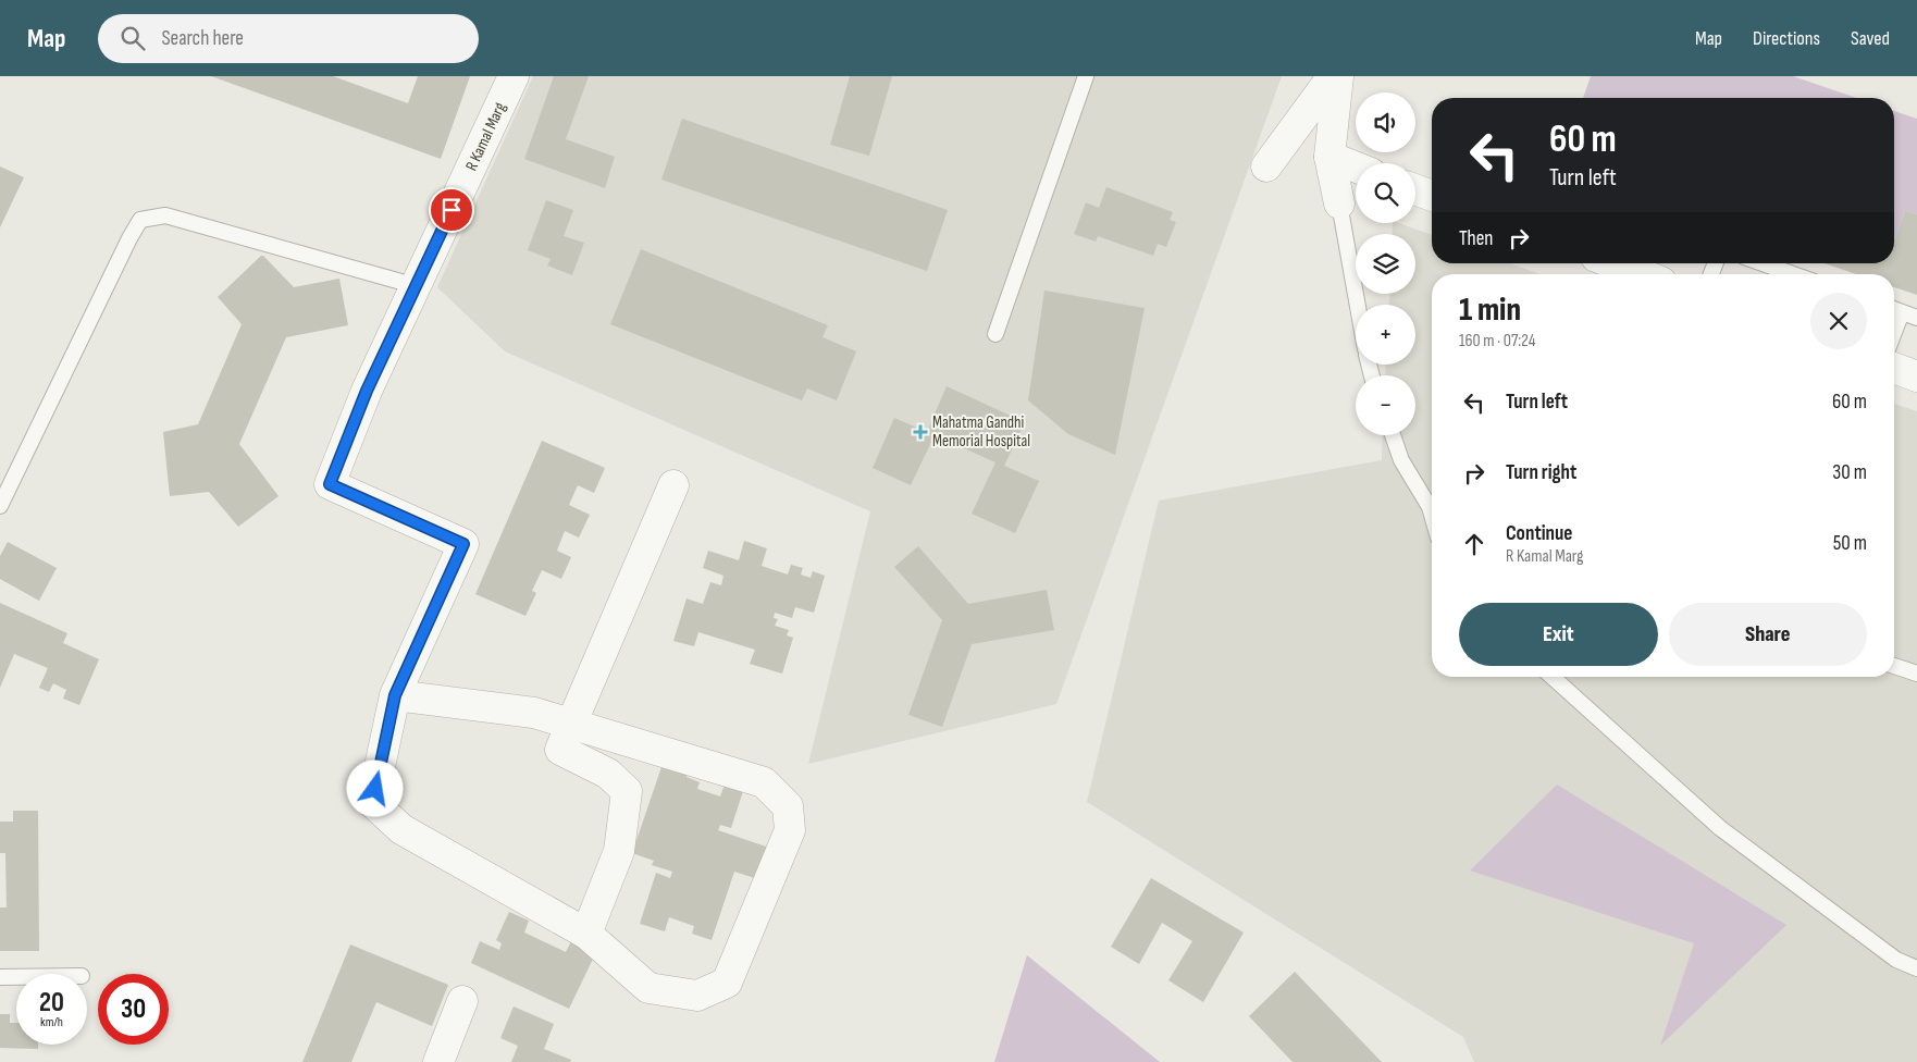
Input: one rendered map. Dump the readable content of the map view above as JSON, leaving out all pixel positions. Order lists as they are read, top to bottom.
{
  "streets": {
    "street": ["R Kamal Marg"]
  },
  "places": {
    "health": ["Mahatma Gandhi Memorial Hospital"]
  },
  "page": {
    "header": "Map",
    "search": "Search here",
    "nav": ["Map", "Directions", "Saved"],
    "map_buttons": ["+", "−"],
    "turn": ["60 m", "Turn left"],
    "then": "Then",
    "heading": ["1 min", "160 m · 07:24"],
    "list": [
      {
        "name": "Turn left",
        "value": "60 m"
      },
      {
        "name": "Turn right",
        "value": "30 m"
      },
      {
        "name": "Continue",
        "note": "R Kamal Marg",
        "value": "50 m"
      }
    ],
    "buttons": ["Exit", "Share"],
    "speed": "20 km/h",
    "limit": "30"
  }
}
